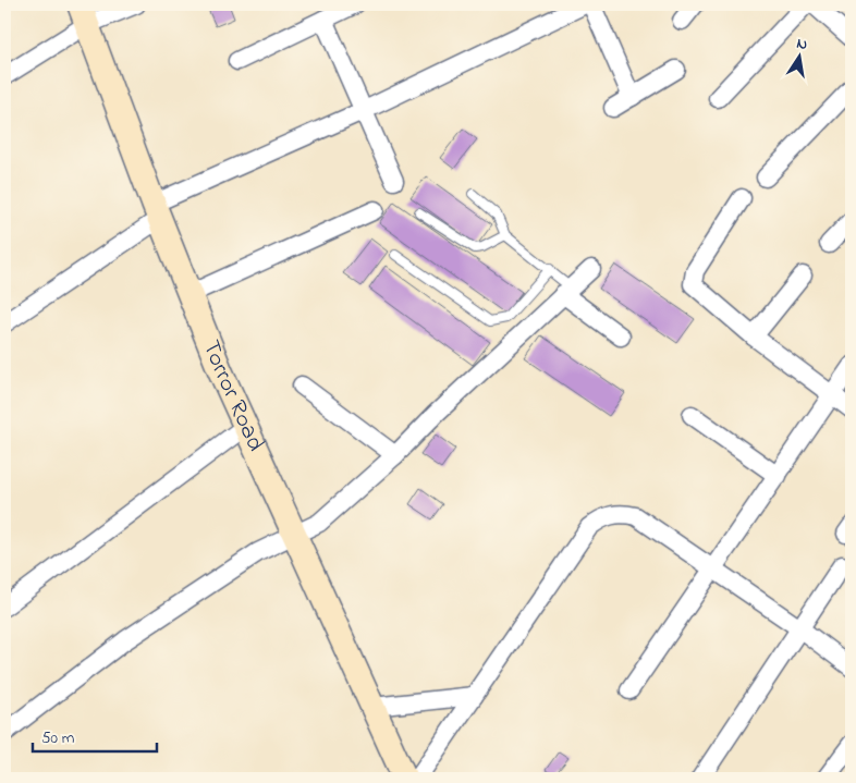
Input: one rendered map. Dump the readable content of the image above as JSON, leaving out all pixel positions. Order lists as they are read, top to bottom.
{
  "streets": {
    "street": ["Torror Road"]
  },
  "scale_bar": "50 m",
  "north": "top"
}
